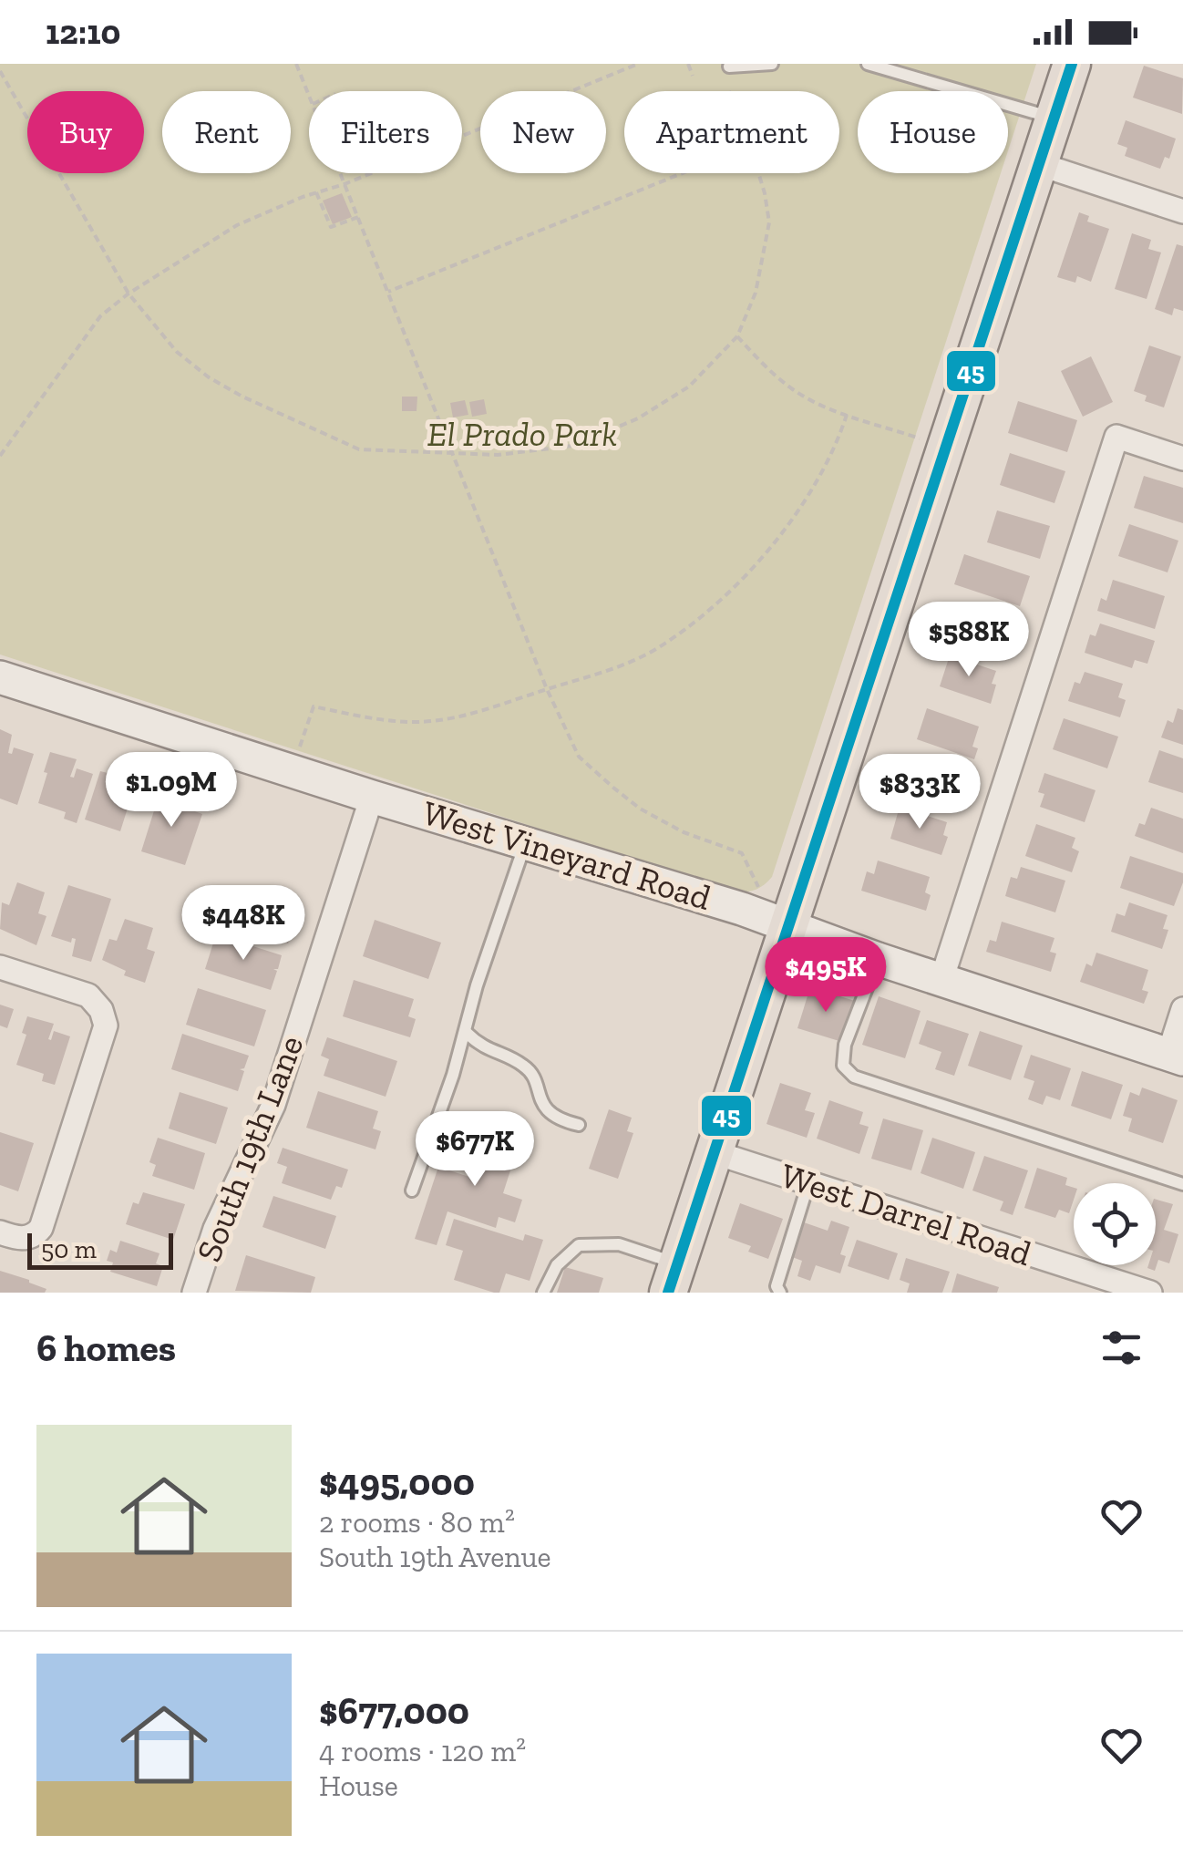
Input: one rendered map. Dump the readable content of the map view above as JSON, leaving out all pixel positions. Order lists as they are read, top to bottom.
{
  "streets": {
    "street": ["West Vineyard Road", "South 19th Lane", "West Darrel Road"]
  },
  "crossings": [
    ["West Vineyard Road", "South 19th Lane"]
  ],
  "parks": ["El Prado Park"],
  "lines": ["transit line 45"],
  "scale_bar": "50 m",
  "page": {
    "status": "12:10",
    "chip": [
      "Buy",
      "Rent",
      "Filters",
      "New",
      "Apartment",
      "House"
    ],
    "price": [
      "$588K",
      "$1.09M",
      "$833K",
      "$448K",
      "$495K",
      "$677K"
    ],
    "scale": "50 m",
    "heading": "6 homes",
    "list": [
      {
        "name": "$495,000",
        "note": "2 rooms · 80 m² · South 19th Avenue"
      },
      {
        "name": "$677,000",
        "note": "4 rooms · 120 m² · House"
      }
    ]
  }
}
